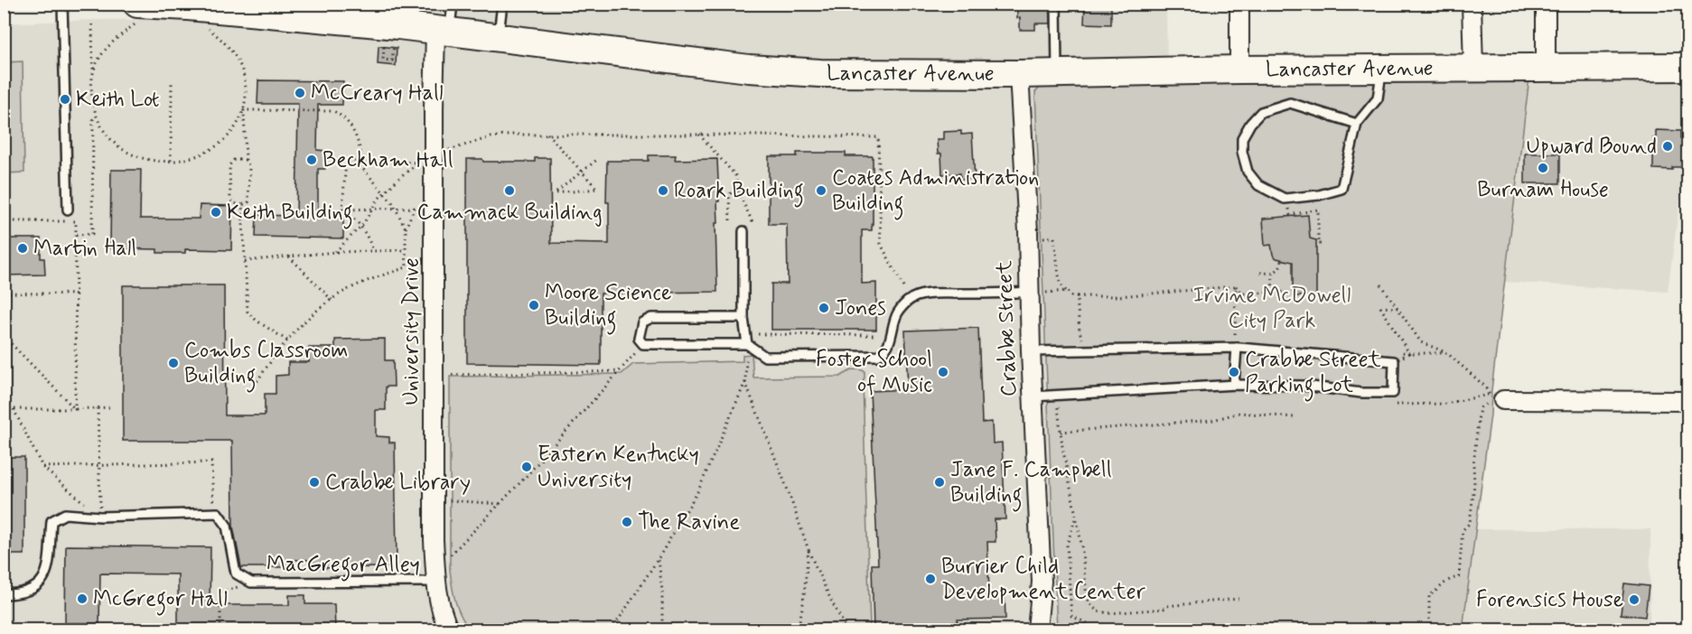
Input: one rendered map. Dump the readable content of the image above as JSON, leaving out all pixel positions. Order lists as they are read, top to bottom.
{
  "streets": {
    "main road": ["Lancaster Avenue"],
    "street": ["Crabbe Street", "University Drive"],
    "lane": ["MacGregor Alley"]
  },
  "crossings": [
    ["Lancaster Avenue", "Crabbe Street"],
    ["Lancaster Avenue", "University Drive"],
    ["University Drive", "MacGregor Alley"]
  ],
  "parks": ["Irvine McDowell City Park"],
  "places": [
    "McCreary Hall",
    "Keith Lot",
    "Upward Bound",
    "Beckham Hall",
    "Burnam House",
    "Cammack Building",
    "Roark Building",
    "Coates Administration Building",
    "Keith Building",
    "Martin Hall",
    "Moore Science Building",
    "Jones",
    "Combs Classroom Building",
    "Foster School of Music",
    "Crabbe Street Parking Lot",
    "Eastern Kentucky University",
    "Crabbe Library",
    "Jane F. Campbell Building",
    "The Ravine",
    "Burrier Child Development Center",
    "McGregor Hall",
    "Forensics House"
  ]
}
